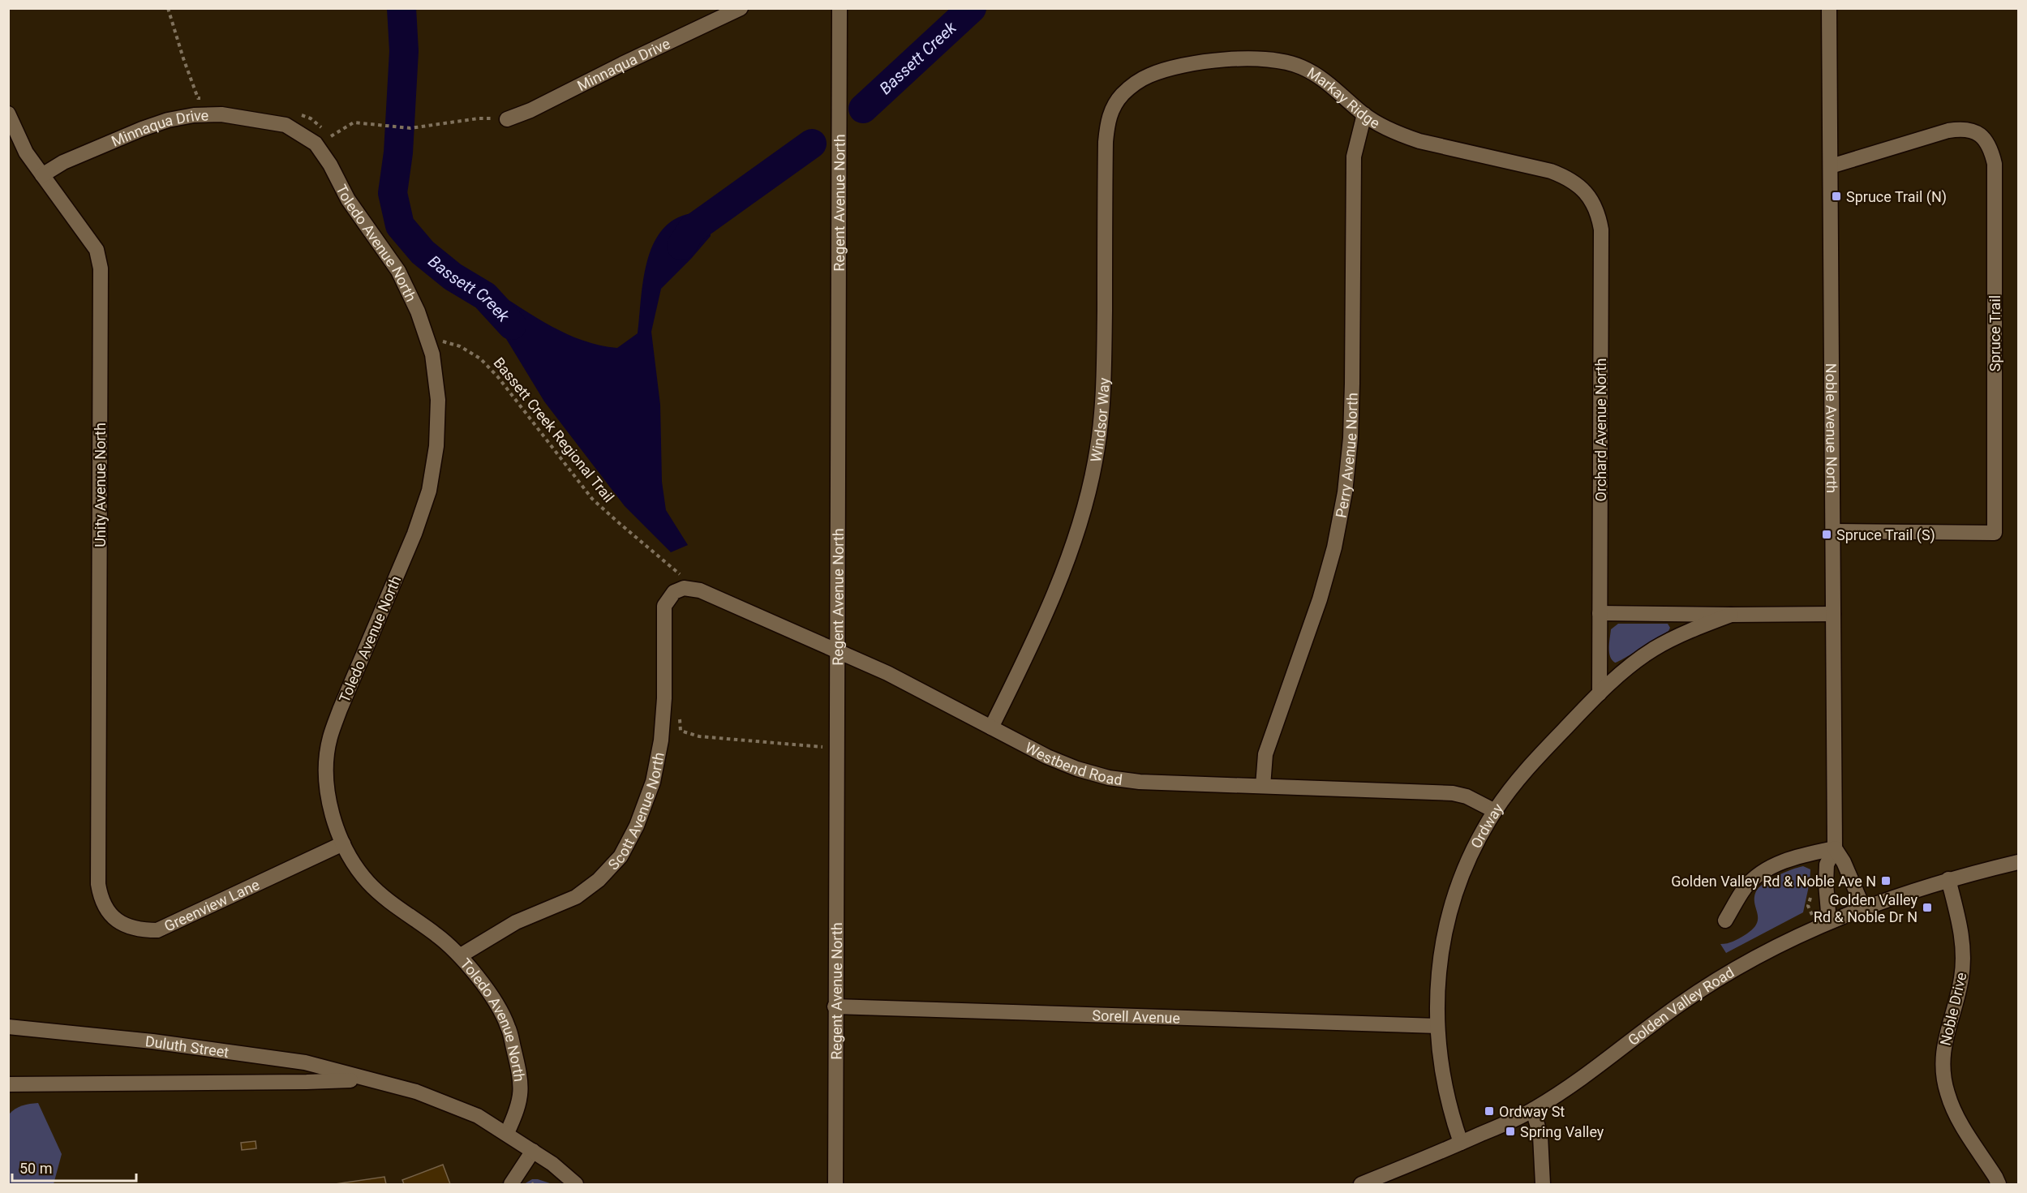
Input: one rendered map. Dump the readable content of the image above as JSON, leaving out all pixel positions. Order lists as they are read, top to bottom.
{
  "streets": {
    "street": [
      "Minnaqua Drive",
      "Markay Ridge",
      "Regent Avenue North",
      "Toledo Avenue North",
      "Spruce Trail",
      "Windsor Way",
      "Noble Avenue North",
      "Orchard Avenue North",
      "Perry Avenue North",
      "Unity Avenue North",
      "Westbend Road",
      "Scott Avenue North",
      "Ordway",
      "Greenview Lane",
      "Golden Valley Road",
      "Noble Drive",
      "Sorell Avenue",
      "Duluth Street"
    ],
    "path": ["Bassett Creek Regional Trail"]
  },
  "crossings": [
    ["Minnaqua Drive", "Toledo Avenue North"],
    ["Minnaqua Drive", "Unity Avenue North"],
    ["Markay Ridge", "Windsor Way"],
    ["Markay Ridge", "Orchard Avenue North"],
    ["Markay Ridge", "Perry Avenue North"],
    ["Regent Avenue North", "Westbend Road"],
    ["Regent Avenue North", "Sorell Avenue"],
    ["Toledo Avenue North", "Scott Avenue North"],
    ["Toledo Avenue North", "Greenview Lane"],
    ["Toledo Avenue North", "Duluth Street"],
    ["Spruce Trail", "Noble Avenue North"],
    ["Windsor Way", "Westbend Road"],
    ["Noble Avenue North", "Ordway"],
    ["Noble Avenue North", "Golden Valley Road"],
    ["Bassett Creek Regional Trail", "Westbend Road"],
    ["Bassett Creek Regional Trail", "Scott Avenue North"],
    ["Orchard Avenue North", "Ordway"],
    ["Perry Avenue North", "Westbend Road"],
    ["Unity Avenue North", "Greenview Lane"],
    ["Westbend Road", "Scott Avenue North"],
    ["Westbend Road", "Ordway"],
    ["Ordway", "Golden Valley Road"],
    ["Ordway", "Sorell Avenue"],
    ["Golden Valley Road", "Noble Drive"]
  ],
  "water": ["Bassett Creek"],
  "places": {
    "transit": [
      "Spruce Trail (N)",
      "Spruce Trail (S)",
      "Golden Valley Rd & Noble Ave N",
      "Golden Valley Rd & Noble Dr N",
      "Ordway St",
      "Spring Valley"
    ]
  },
  "scale_bar": "50 m"
}
